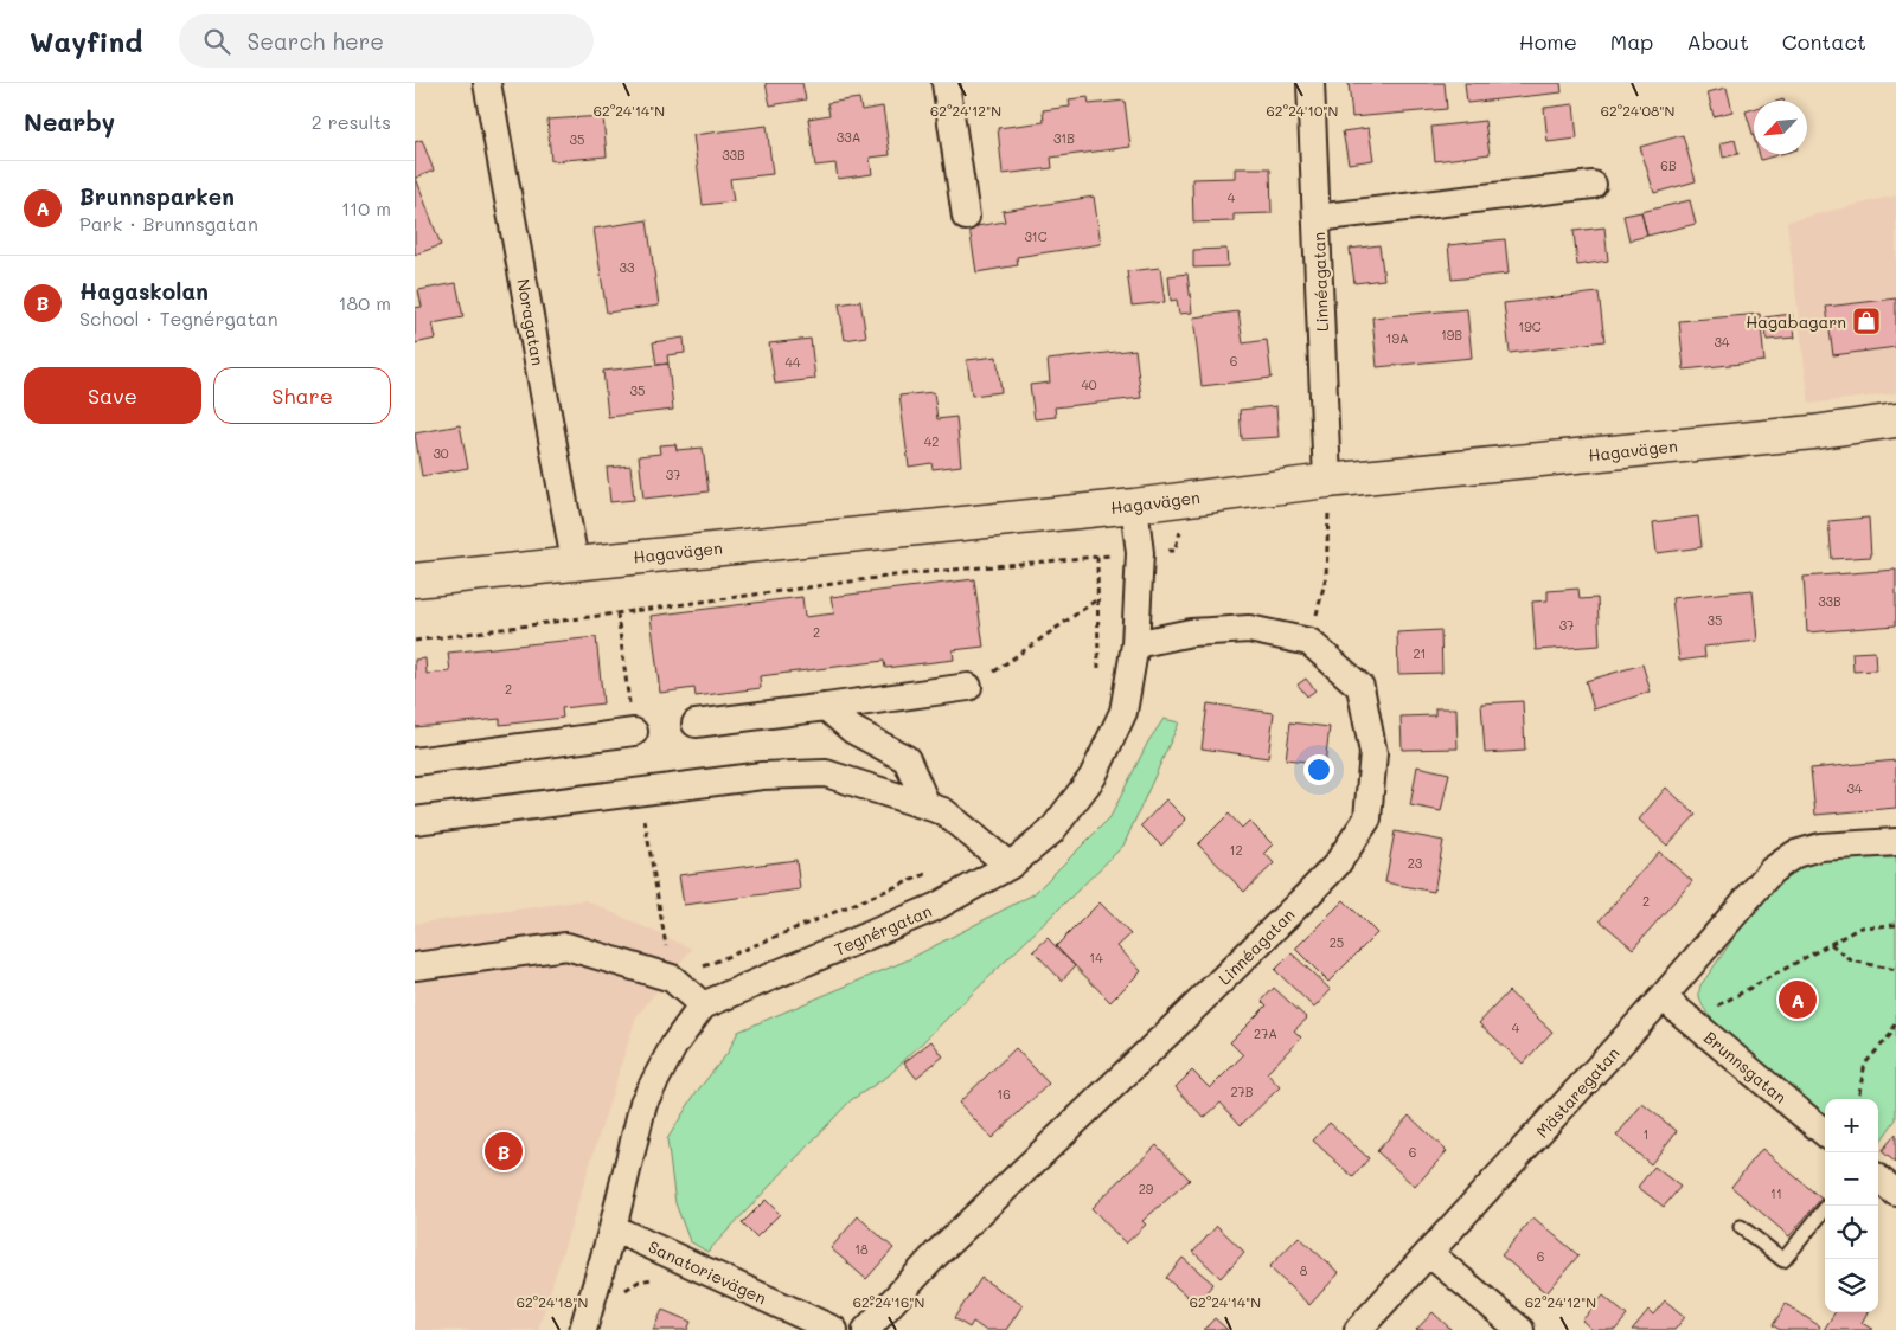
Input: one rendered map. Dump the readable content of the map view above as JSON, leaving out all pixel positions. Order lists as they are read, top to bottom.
{
  "streets": {
    "street": [
      "Linnéagatan",
      "Noragatan",
      "Hagavägen",
      "Tegnérgatan",
      "Brunnsgatan",
      "Mästaregatan",
      "Sanatorievägen"
    ]
  },
  "crossings": [
    ["Linnéagatan", "Hagavägen"],
    ["Noragatan", "Hagavägen"],
    ["Hagavägen", "Tegnérgatan"],
    ["Brunnsgatan", "Mästaregatan"]
  ],
  "places": {
    "shop": ["Hagabagarn"]
  },
  "house_numbers": [
    "33A",
    "31B",
    "35",
    "33B",
    "6B",
    "4",
    "31C",
    "33",
    "19C",
    "19B",
    "19A",
    "34",
    "6",
    "44",
    "40",
    "35",
    "42",
    "30",
    "37",
    "33B",
    "35",
    "37",
    "2",
    "21",
    "2",
    "34",
    "12",
    "23",
    "2",
    "25",
    "14",
    "4",
    "27A",
    "27B",
    "16",
    "1",
    "6",
    "29",
    "11",
    "18",
    "6",
    "8"
  ],
  "north": "bottom left",
  "page": {
    "header": "Wayfind",
    "search": "Search here",
    "nav": [
      "Home",
      "Map",
      "About",
      "Contact"
    ],
    "heading": ["Nearby", "2 results"],
    "list": [
      {
        "mark": "A",
        "name": "Brunnsparken",
        "note": "Park · Brunnsgatan",
        "value": "110 m"
      },
      {
        "mark": "B",
        "name": "Hagaskolan",
        "note": "School · Tegnérgatan",
        "value": "180 m"
      }
    ],
    "buttons": ["Save", "Share"],
    "pins": ["A", "B"],
    "map_buttons": ["+", "−"]
  },
  "coordinates": [
    "62°24'14\"N",
    "62°24'12\"N",
    "62°24'10\"N",
    "62°24'08\"N",
    "62°24'18\"N",
    "62°24'16\"N"
  ]
}
